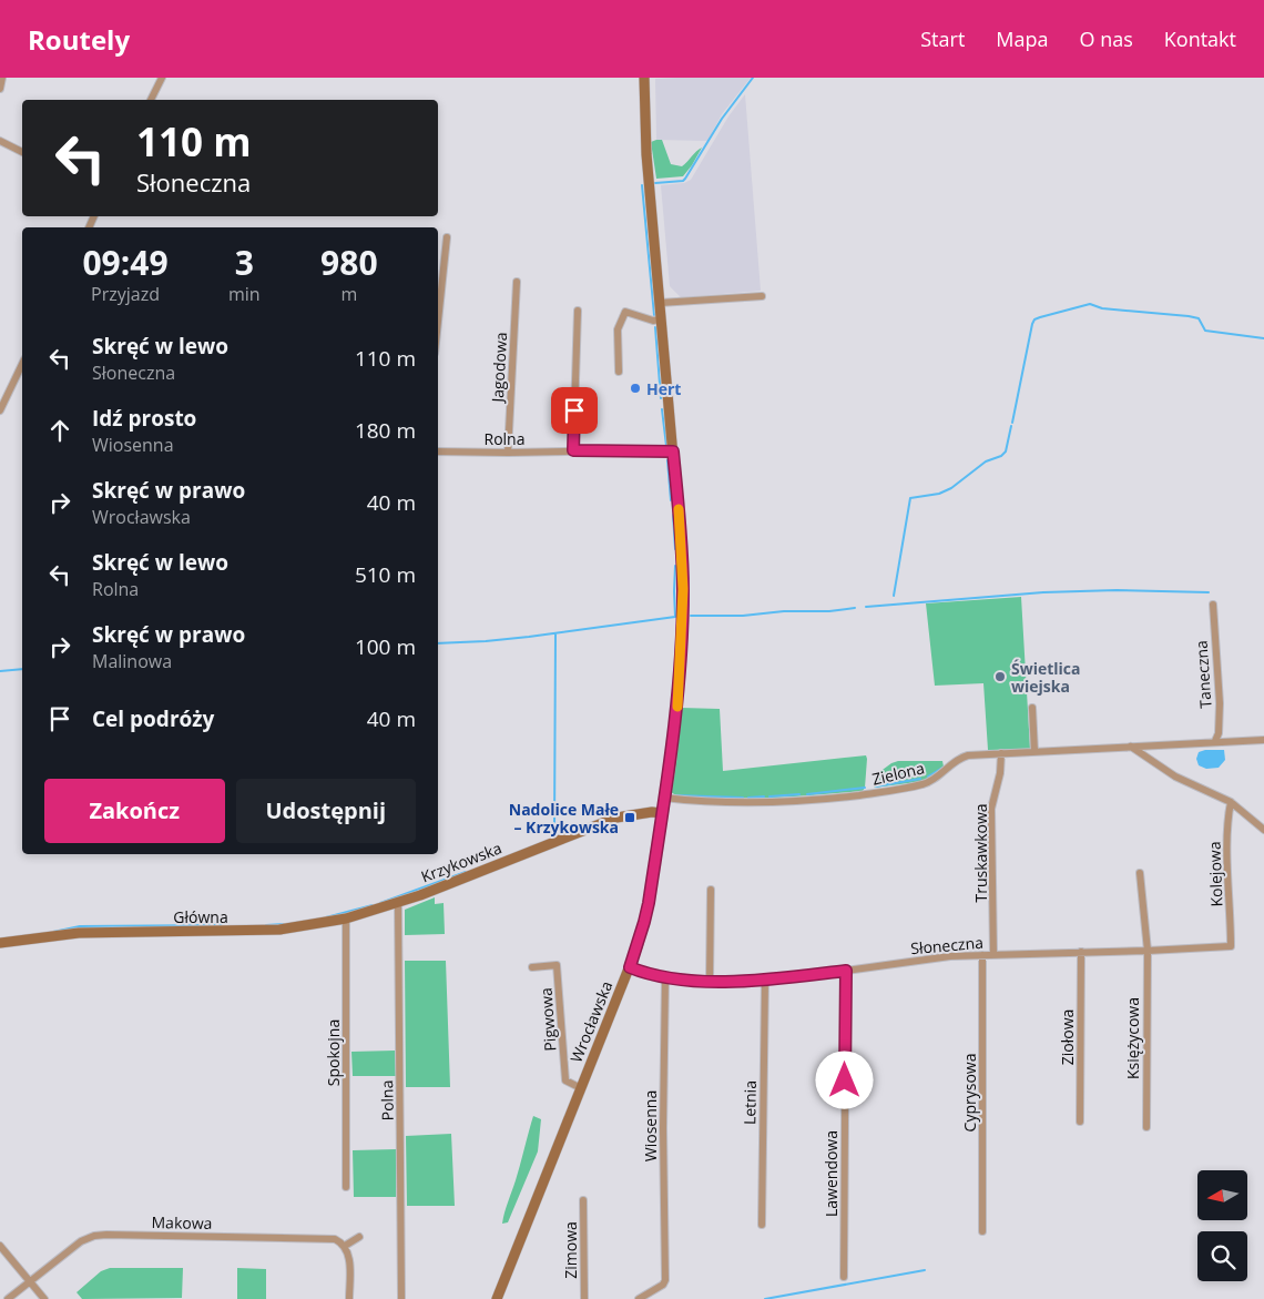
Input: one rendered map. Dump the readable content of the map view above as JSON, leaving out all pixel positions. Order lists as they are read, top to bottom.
{
  "streets": {
    "street": [
      "Jagodowa",
      "Rolna",
      "Taneczna",
      "Zielona",
      "Truskawkowa",
      "Krzykowska",
      "Kolejowa",
      "Główna",
      "Słoneczna",
      "Pigwowa",
      "Wrocławska",
      "Ziołowa",
      "Księżycowa",
      "Spokojna",
      "Cyprysowa",
      "Polna",
      "Letnia",
      "Wiosenna",
      "Lawendowa",
      "Makowa",
      "Zimowa"
    ]
  },
  "crossings": [
    ["Jagodowa", "Rolna"],
    ["Rolna", "Wrocławska"],
    ["Taneczna", "Zielona"],
    ["Zielona", "Truskawkowa"],
    ["Zielona", "Wrocławska"],
    ["Truskawkowa", "Słoneczna"],
    ["Krzykowska", "Główna"],
    ["Krzykowska", "Wrocławska"],
    ["Krzykowska", "Polna"],
    ["Kolejowa", "Słoneczna"],
    ["Główna", "Spokojna"],
    ["Główna", "Polna"],
    ["Słoneczna", "Ziołowa"],
    ["Słoneczna", "Księżycowa"],
    ["Słoneczna", "Cyprysowa"],
    ["Słoneczna", "Letnia"],
    ["Słoneczna", "Wiosenna"],
    ["Słoneczna", "Lawendowa"],
    ["Pigwowa", "Wrocławska"]
  ],
  "places": {
    "other": ["Hert", "Świetlica wiejska"],
    "transit": ["Nadolice Małe – Krzykowska"]
  },
  "north": "left",
  "page": {
    "header": "Routely",
    "nav": [
      "Start",
      "Mapa",
      "O nas",
      "Kontakt"
    ],
    "turn": ["110 m", "Słoneczna"],
    "eta": [
      "09:49",
      "Przyjazd",
      "3",
      "min",
      "980",
      "m"
    ],
    "list": [
      {
        "name": "Skręć w lewo",
        "note": "Słoneczna",
        "value": "110 m"
      },
      {
        "name": "Idź prosto",
        "note": "Wiosenna",
        "value": "180 m"
      },
      {
        "name": "Skręć w prawo",
        "note": "Wrocławska",
        "value": "40 m"
      },
      {
        "name": "Skręć w lewo",
        "note": "Rolna",
        "value": "510 m"
      },
      {
        "name": "Skręć w prawo",
        "note": "Malinowa",
        "value": "100 m"
      },
      {
        "name": "Cel podróży",
        "value": "40 m"
      }
    ],
    "buttons": ["Zakończ", "Udostępnij"]
  }
}
